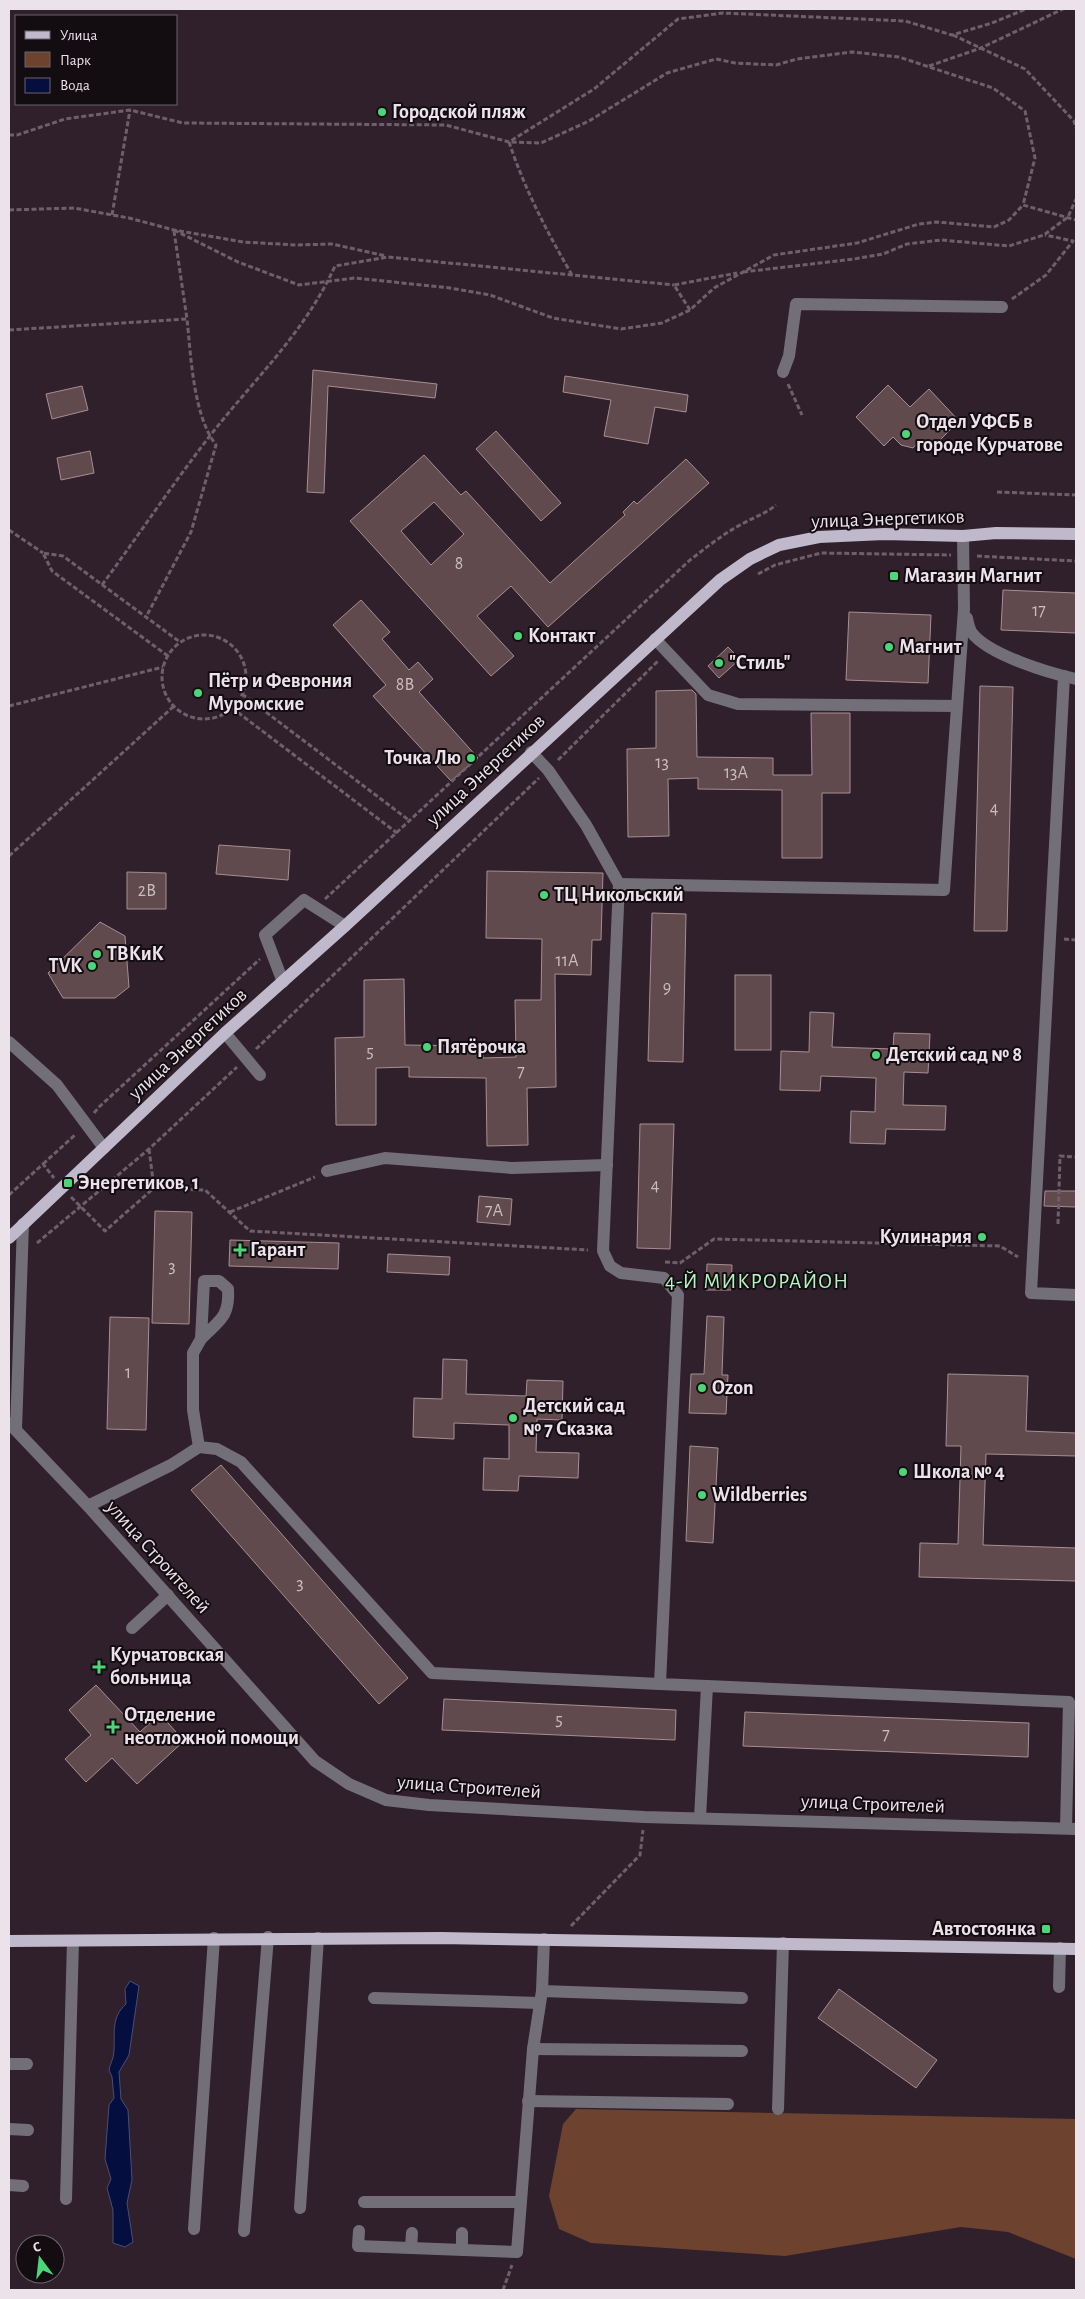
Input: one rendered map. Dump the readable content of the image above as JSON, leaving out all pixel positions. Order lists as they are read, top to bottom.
{
  "streets": {
    "main road": ["улица Энергетиков"],
    "street": ["улица Строителей"]
  },
  "crossings": [
    ["улица Энергетиков", "улица Строителей"]
  ],
  "districts": ["4-Й МИКРОРАЙОН"],
  "places": {
    "other": [
      "Городской пляж",
      "Отдел УФСБ в городе Курчатове",
      "Контакт",
      "Магнит",
      "\"Стиль\"",
      "Пётр и Феврония Муромские",
      "Точка Лю",
      "ТЦ Никольский",
      "ТВКиК",
      "TVK",
      "Пятёрочка",
      "Детский сад № 8",
      "Кулинария",
      "Ozon",
      "Детский сад № 7 Сказка",
      "Школа № 4",
      "Wildberries"
    ],
    "transit": ["Магазин Магнит", "Энергетиков, 1", "Автостоянка"],
    "health": ["Гарант", "Курчатовская больница", "Отделение неотложной помощи"]
  },
  "house_numbers": [
    "8",
    "17",
    "8В",
    "13",
    "13А",
    "4",
    "2В",
    "11А",
    "9",
    "5",
    "7",
    "4",
    "7А",
    "3",
    "1",
    "3",
    "5",
    "7"
  ],
  "legend": ["Улица", "Парк", "Вода"],
  "north": "top"
}
